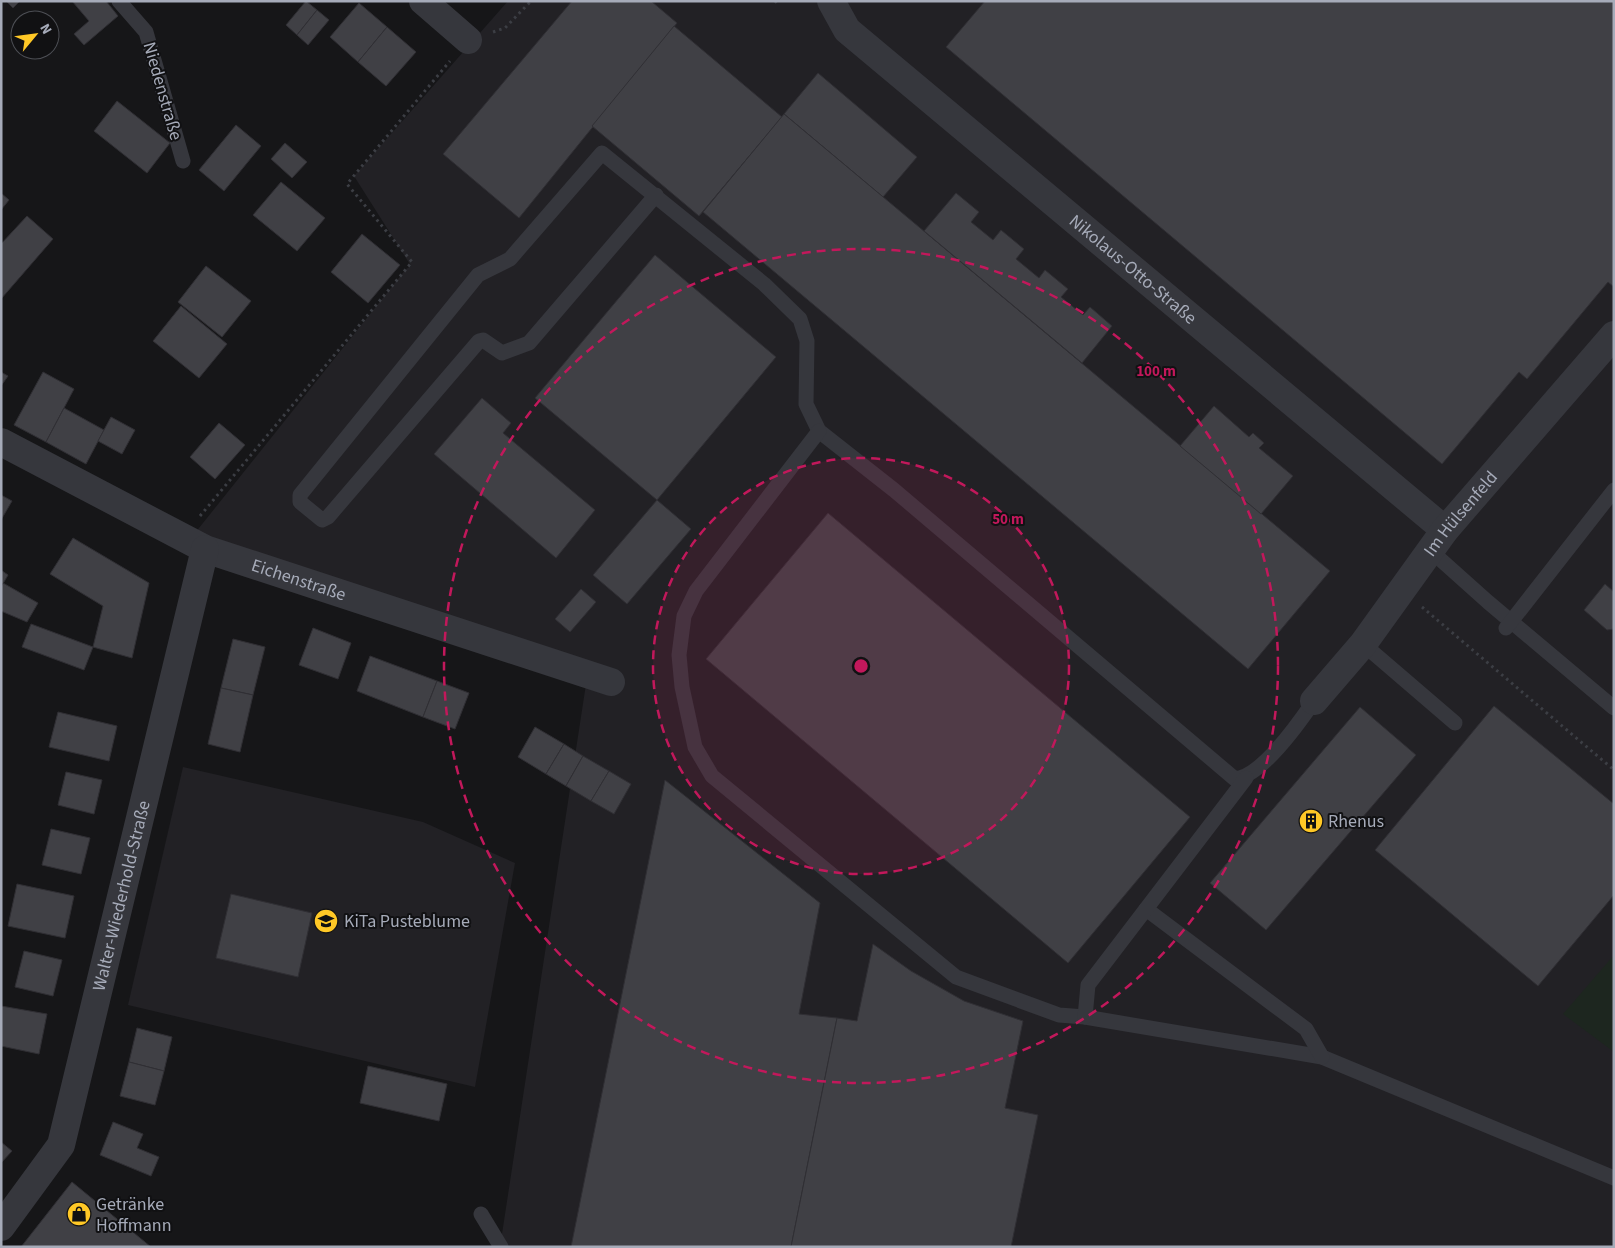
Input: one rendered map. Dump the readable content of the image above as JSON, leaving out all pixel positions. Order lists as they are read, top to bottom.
{
  "streets": {
    "street": [
      "Nikolaus-Otto-Straße",
      "Im Hülsenfeld",
      "Eichenstraße",
      "Walter-Wiederhold-Straße"
    ],
    "lane": ["Niedenstraße"]
  },
  "crossings": [
    ["Nikolaus-Otto-Straße", "Im Hülsenfeld"],
    ["Eichenstraße", "Walter-Wiederhold-Straße"]
  ],
  "places": {
    "building": ["Rhenus"],
    "school or university": ["KiTa Pusteblume"],
    "shop": ["Getränke Hoffmann"]
  },
  "north": "top right",
  "rings": ["100 m", "50 m"]
}
